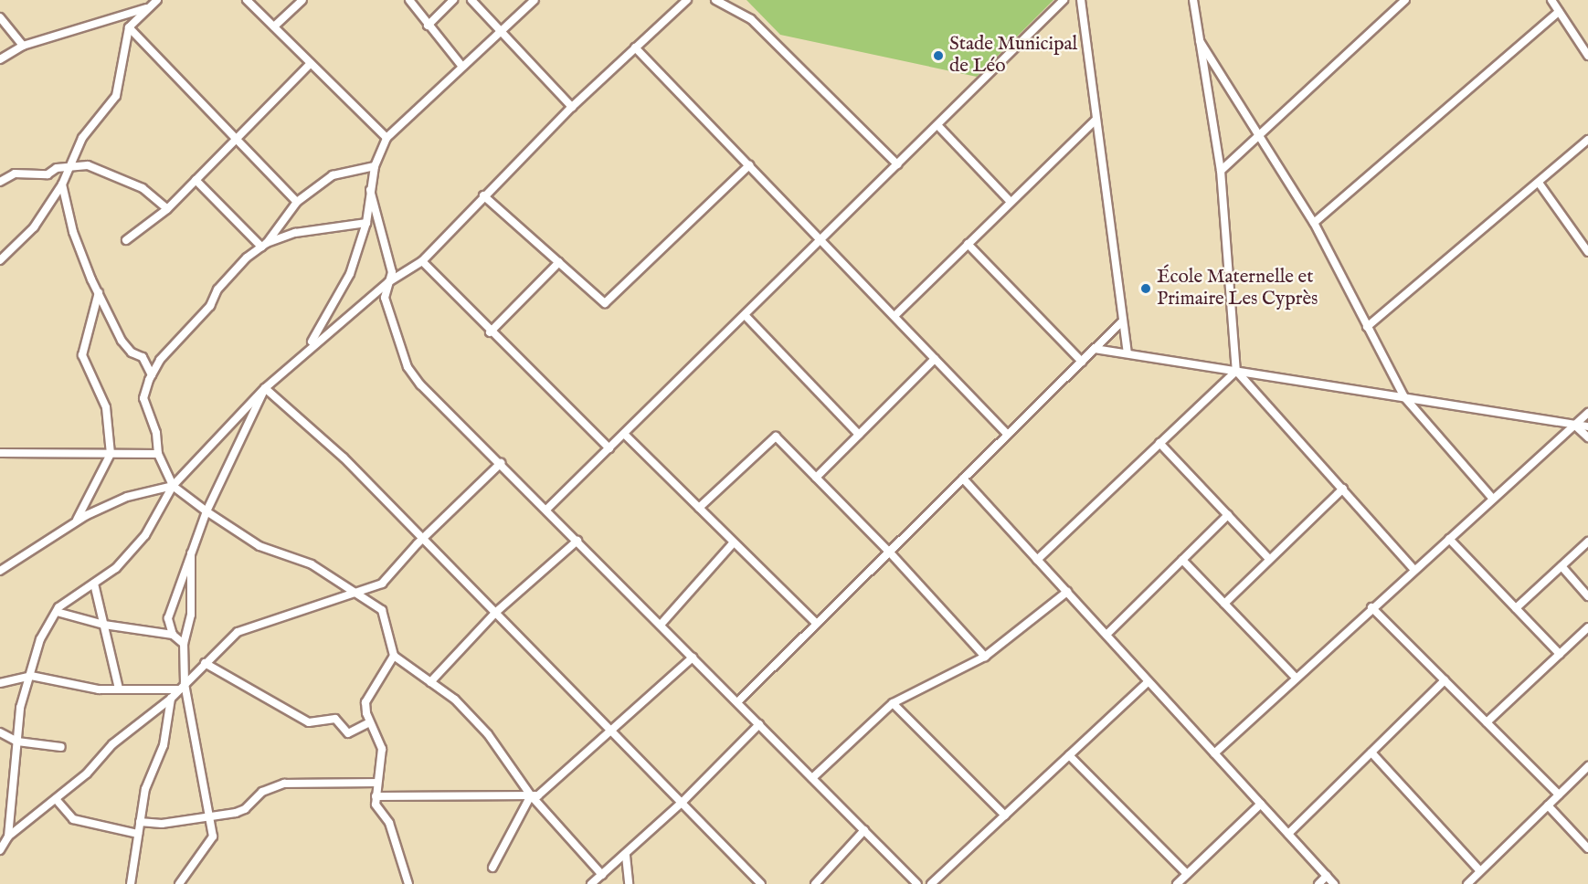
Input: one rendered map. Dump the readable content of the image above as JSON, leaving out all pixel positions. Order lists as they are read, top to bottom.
{
  "places": ["Stade Municipal de Léo", "École Maternelle et Primaire Les Cyprès"]
}
